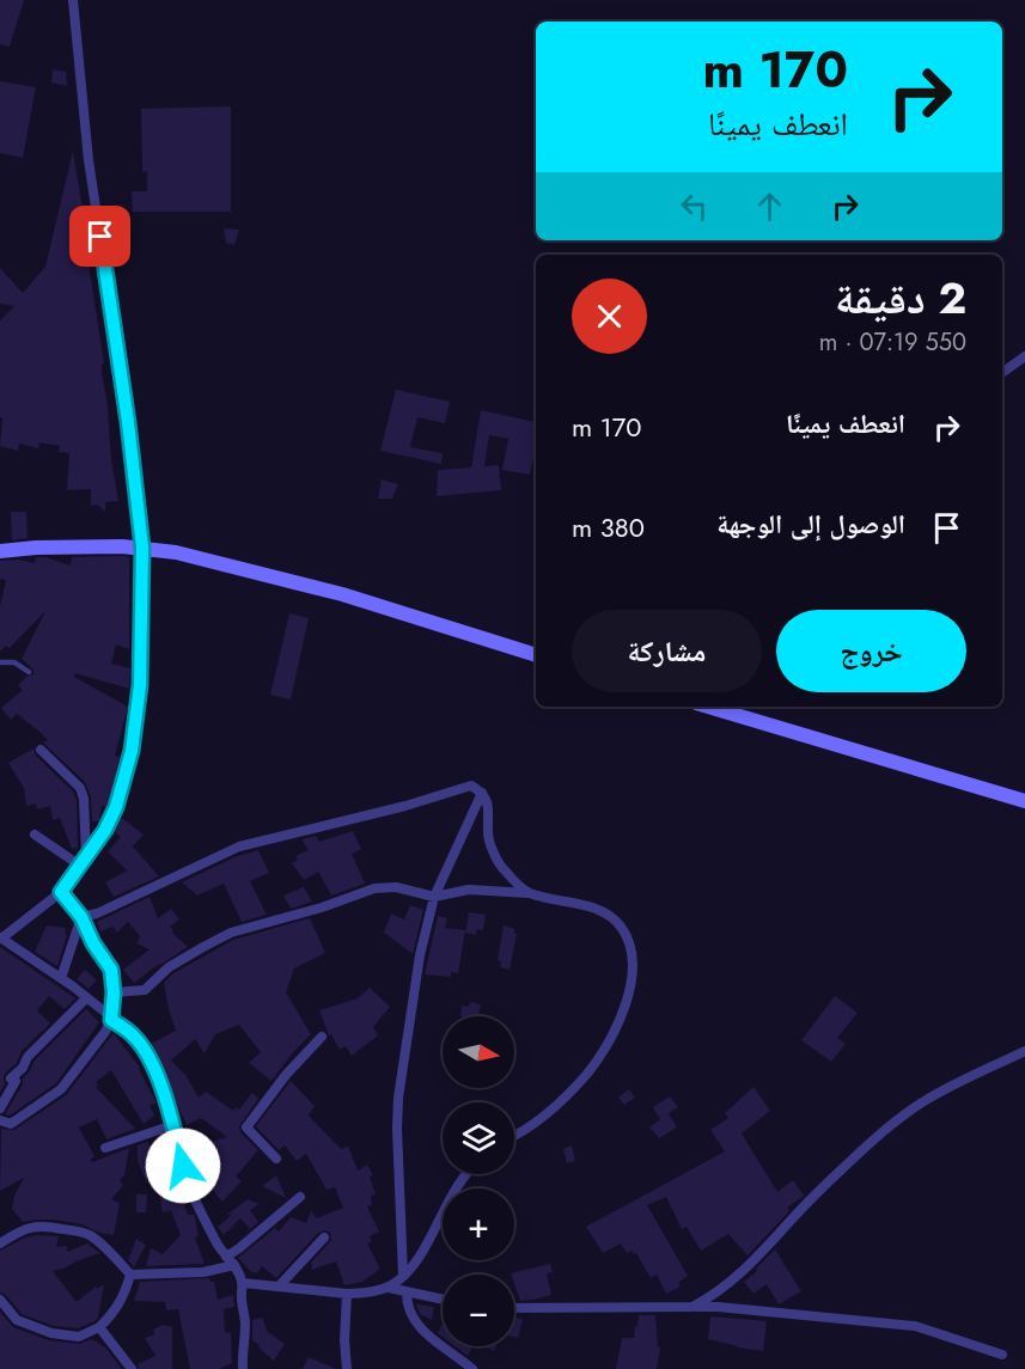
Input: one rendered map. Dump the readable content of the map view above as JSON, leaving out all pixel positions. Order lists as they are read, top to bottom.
{
  "north": "right",
  "page": {
    "turn": ["170 m", "انعطف يمينًا"],
    "heading": ["2 دقيقة", "550 m · 07:19"],
    "list": [
      {
        "name": "انعطف يمينًا",
        "value": "170 m"
      },
      {
        "name": "الوصول إلى الوجهة",
        "value": "380 m"
      }
    ],
    "buttons": ["خروج", "مشاركة"],
    "map_buttons": ["+", "−"]
  }
}
